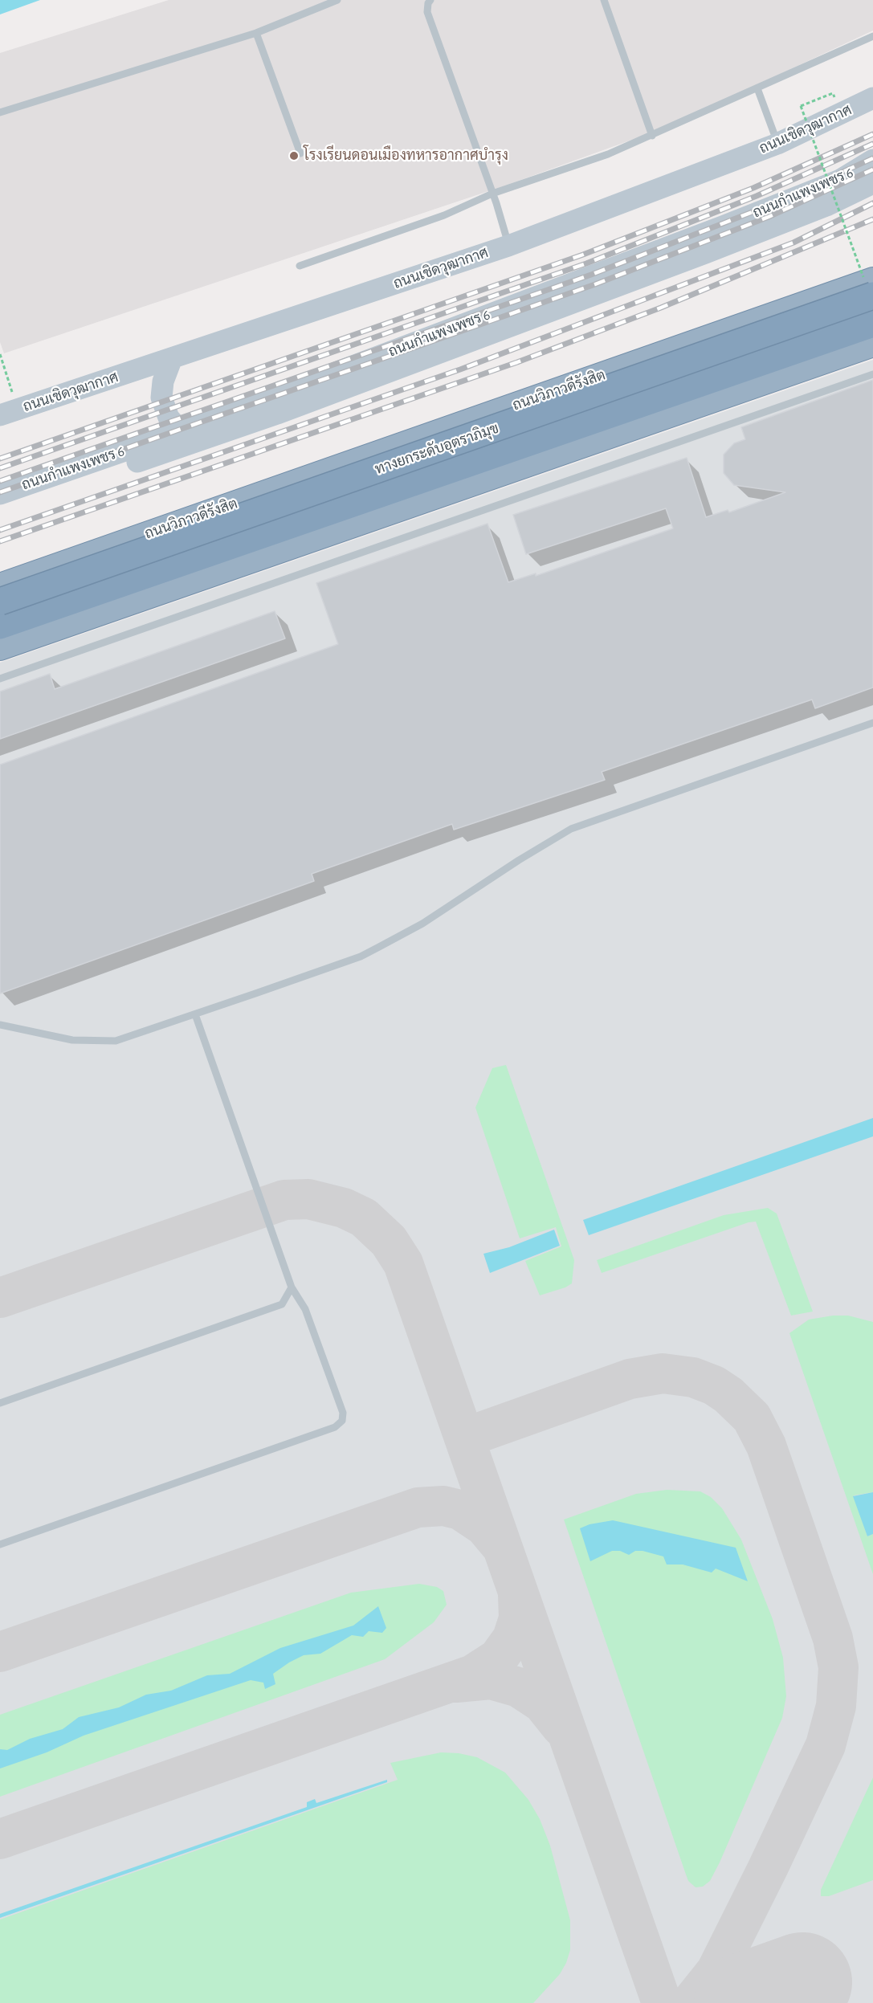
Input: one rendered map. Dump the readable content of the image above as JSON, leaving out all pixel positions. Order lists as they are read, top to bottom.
{
  "streets": {
    "highway": ["ถนนวิภาวดีรังสิต", "ทางยกระดับอุตราภิมุข"],
    "main road": ["ถนนเชิดวุฒากาศ", "ถนนกำแพงเพชร 6"]
  },
  "crossings": [
    ["ถนนวิภาวดีรังสิต", "ทางยกระดับอุตราภิมุข"]
  ],
  "places": ["โรงเรียนดอนเมืองทหารอากาศบำรุง"]
}
